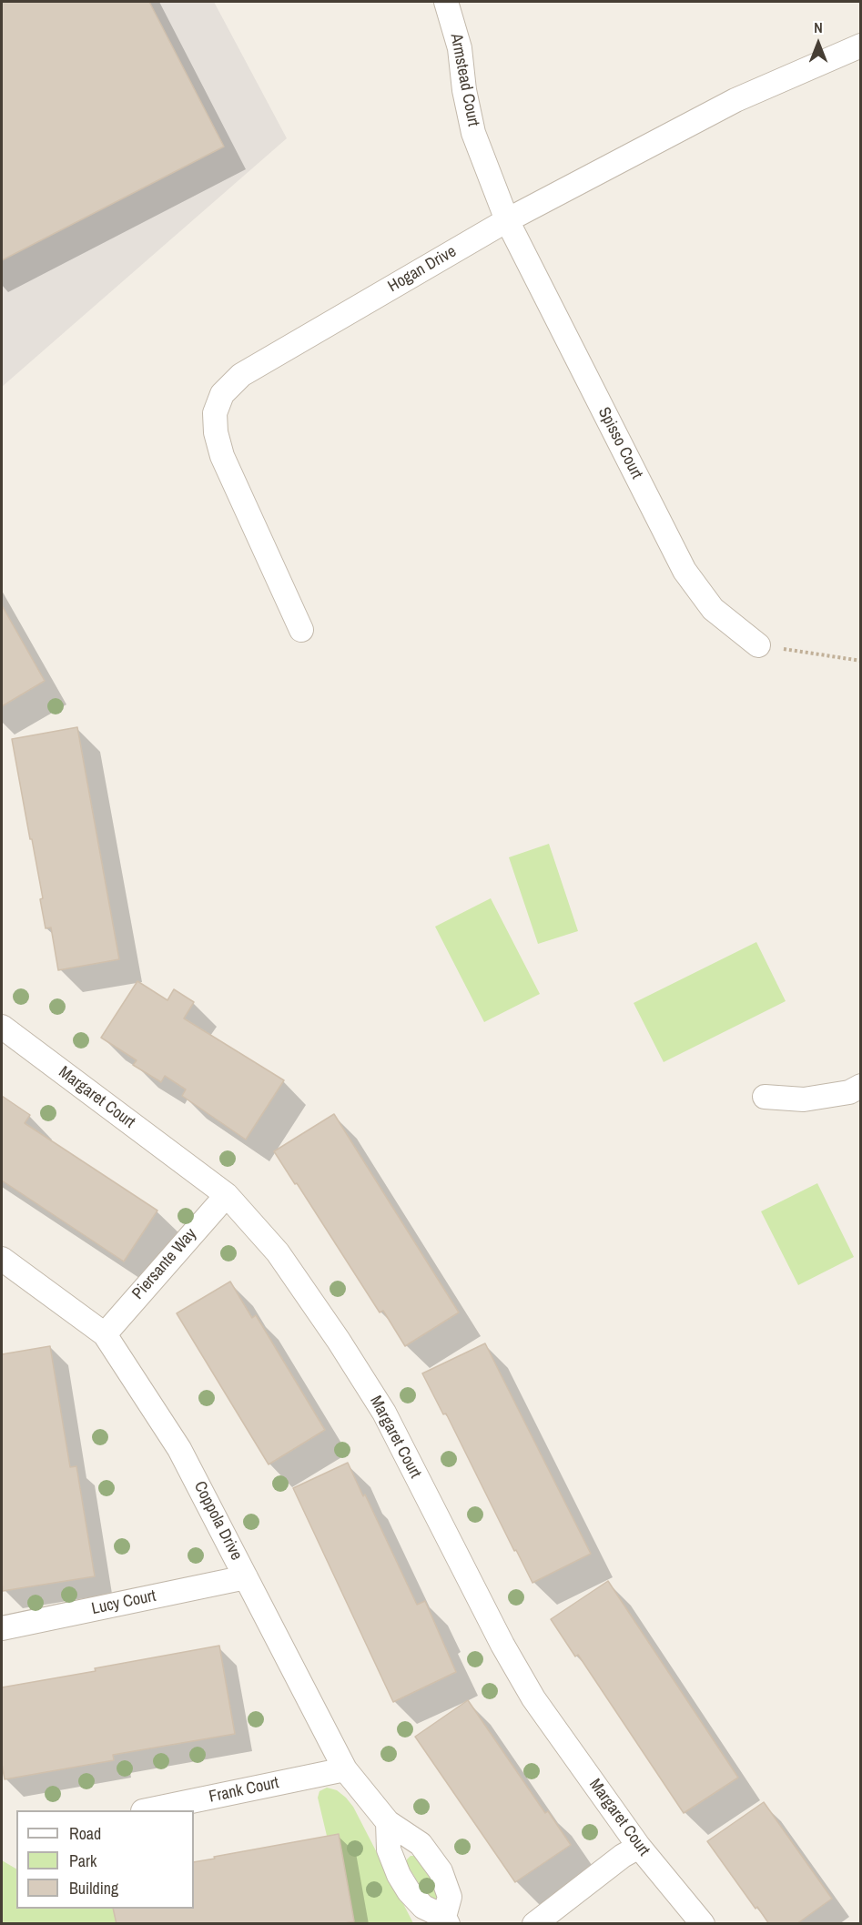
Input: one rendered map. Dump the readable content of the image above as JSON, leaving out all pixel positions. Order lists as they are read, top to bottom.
{
  "streets": {
    "street": [
      "Armstead Court",
      "Hogan Drive",
      "Spisso Court",
      "Margaret Court",
      "Piersante Way",
      "Coppola Drive",
      "Lucy Court",
      "Frank Court"
    ]
  },
  "crossings": [
    ["Armstead Court", "Hogan Drive"],
    ["Armstead Court", "Spisso Court"],
    ["Hogan Drive", "Spisso Court"],
    ["Margaret Court", "Piersante Way"],
    ["Piersante Way", "Coppola Drive"],
    ["Coppola Drive", "Lucy Court"],
    ["Coppola Drive", "Frank Court"]
  ],
  "legend": ["Road", "Park", "Building"],
  "north": "top"
}
